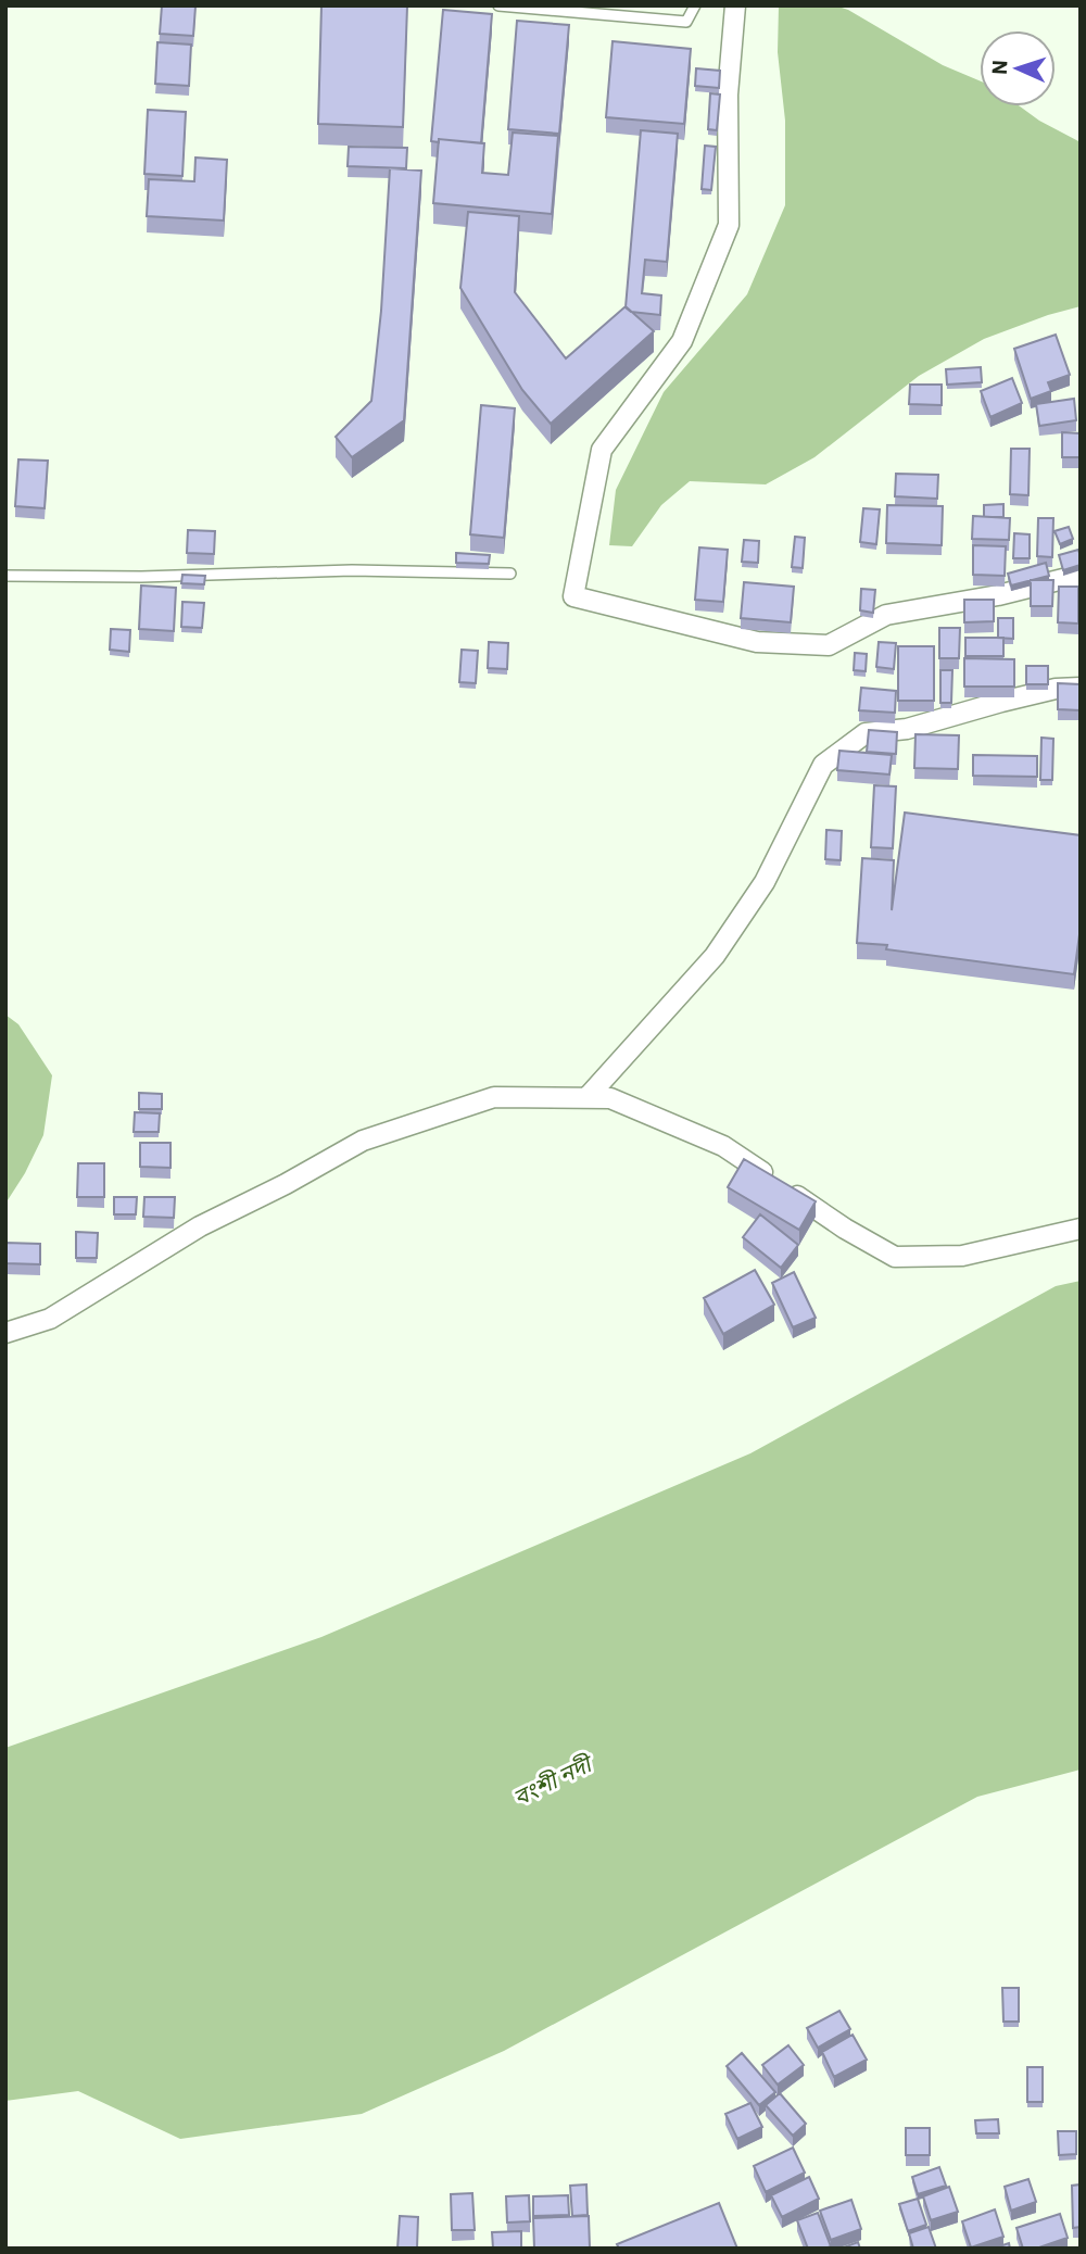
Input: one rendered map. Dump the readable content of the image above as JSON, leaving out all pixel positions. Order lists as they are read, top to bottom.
{
  "water": ["বংশী নদী"],
  "north": "left"
}
